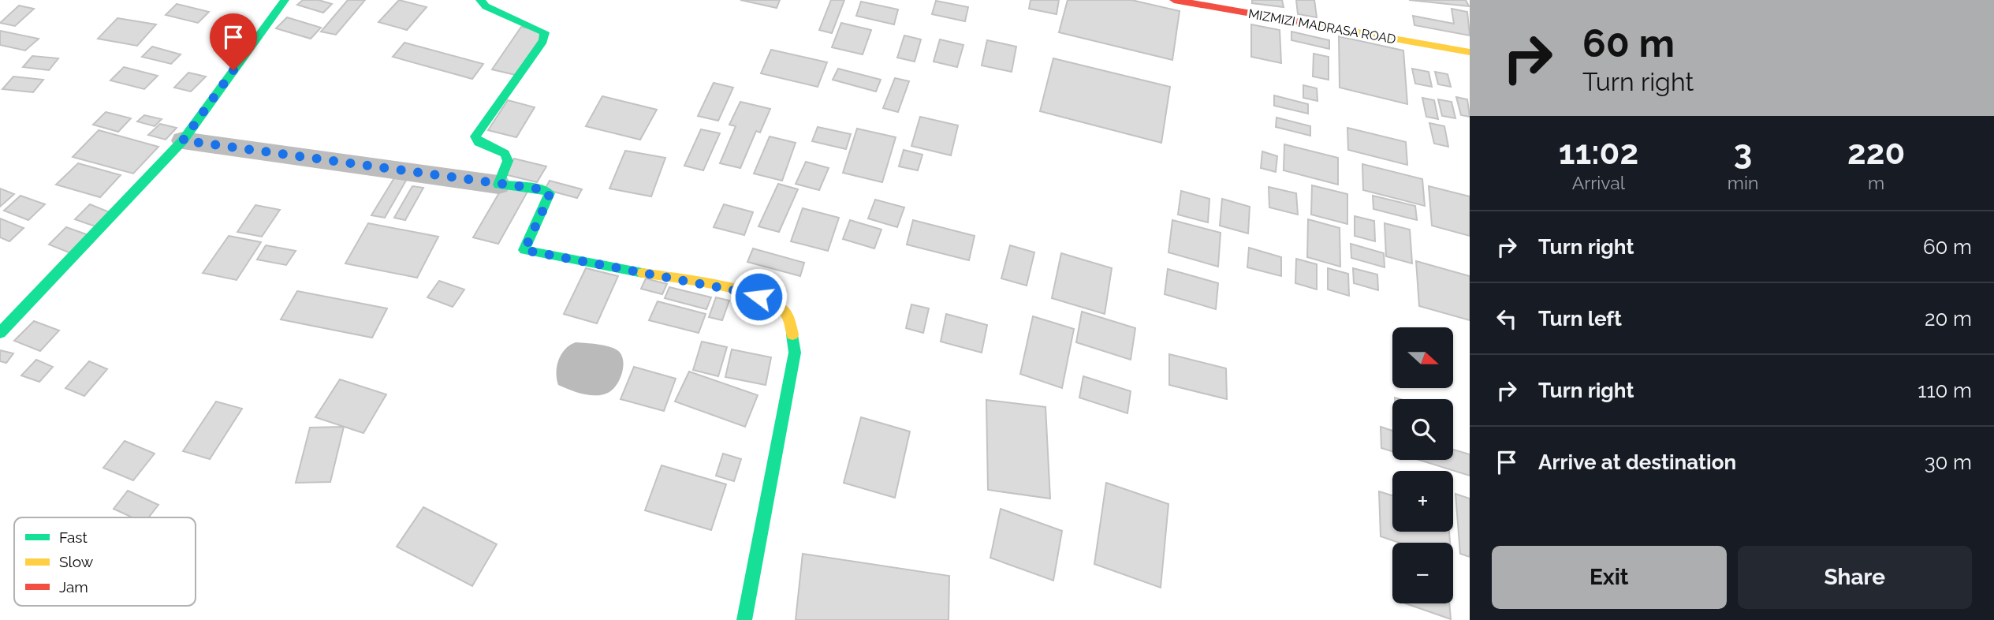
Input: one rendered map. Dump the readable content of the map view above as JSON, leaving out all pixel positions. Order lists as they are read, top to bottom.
{
  "streets": {
    "street": ["MIZMIZI MADRASA ROAD"]
  },
  "legend": ["Fast", "Slow", "Jam"],
  "north": "right",
  "page": {
    "turn": ["60 m", "Turn right"],
    "eta": [
      "11:02",
      "Arrival",
      "3",
      "min",
      "220",
      "m"
    ],
    "list": [
      {
        "name": "Turn right",
        "value": "60 m"
      },
      {
        "name": "Turn left",
        "value": "20 m"
      },
      {
        "name": "Turn right",
        "value": "110 m"
      },
      {
        "name": "Arrive at destination",
        "value": "30 m"
      }
    ],
    "map_buttons": ["+", "−"],
    "buttons": ["Exit", "Share"]
  }
}
